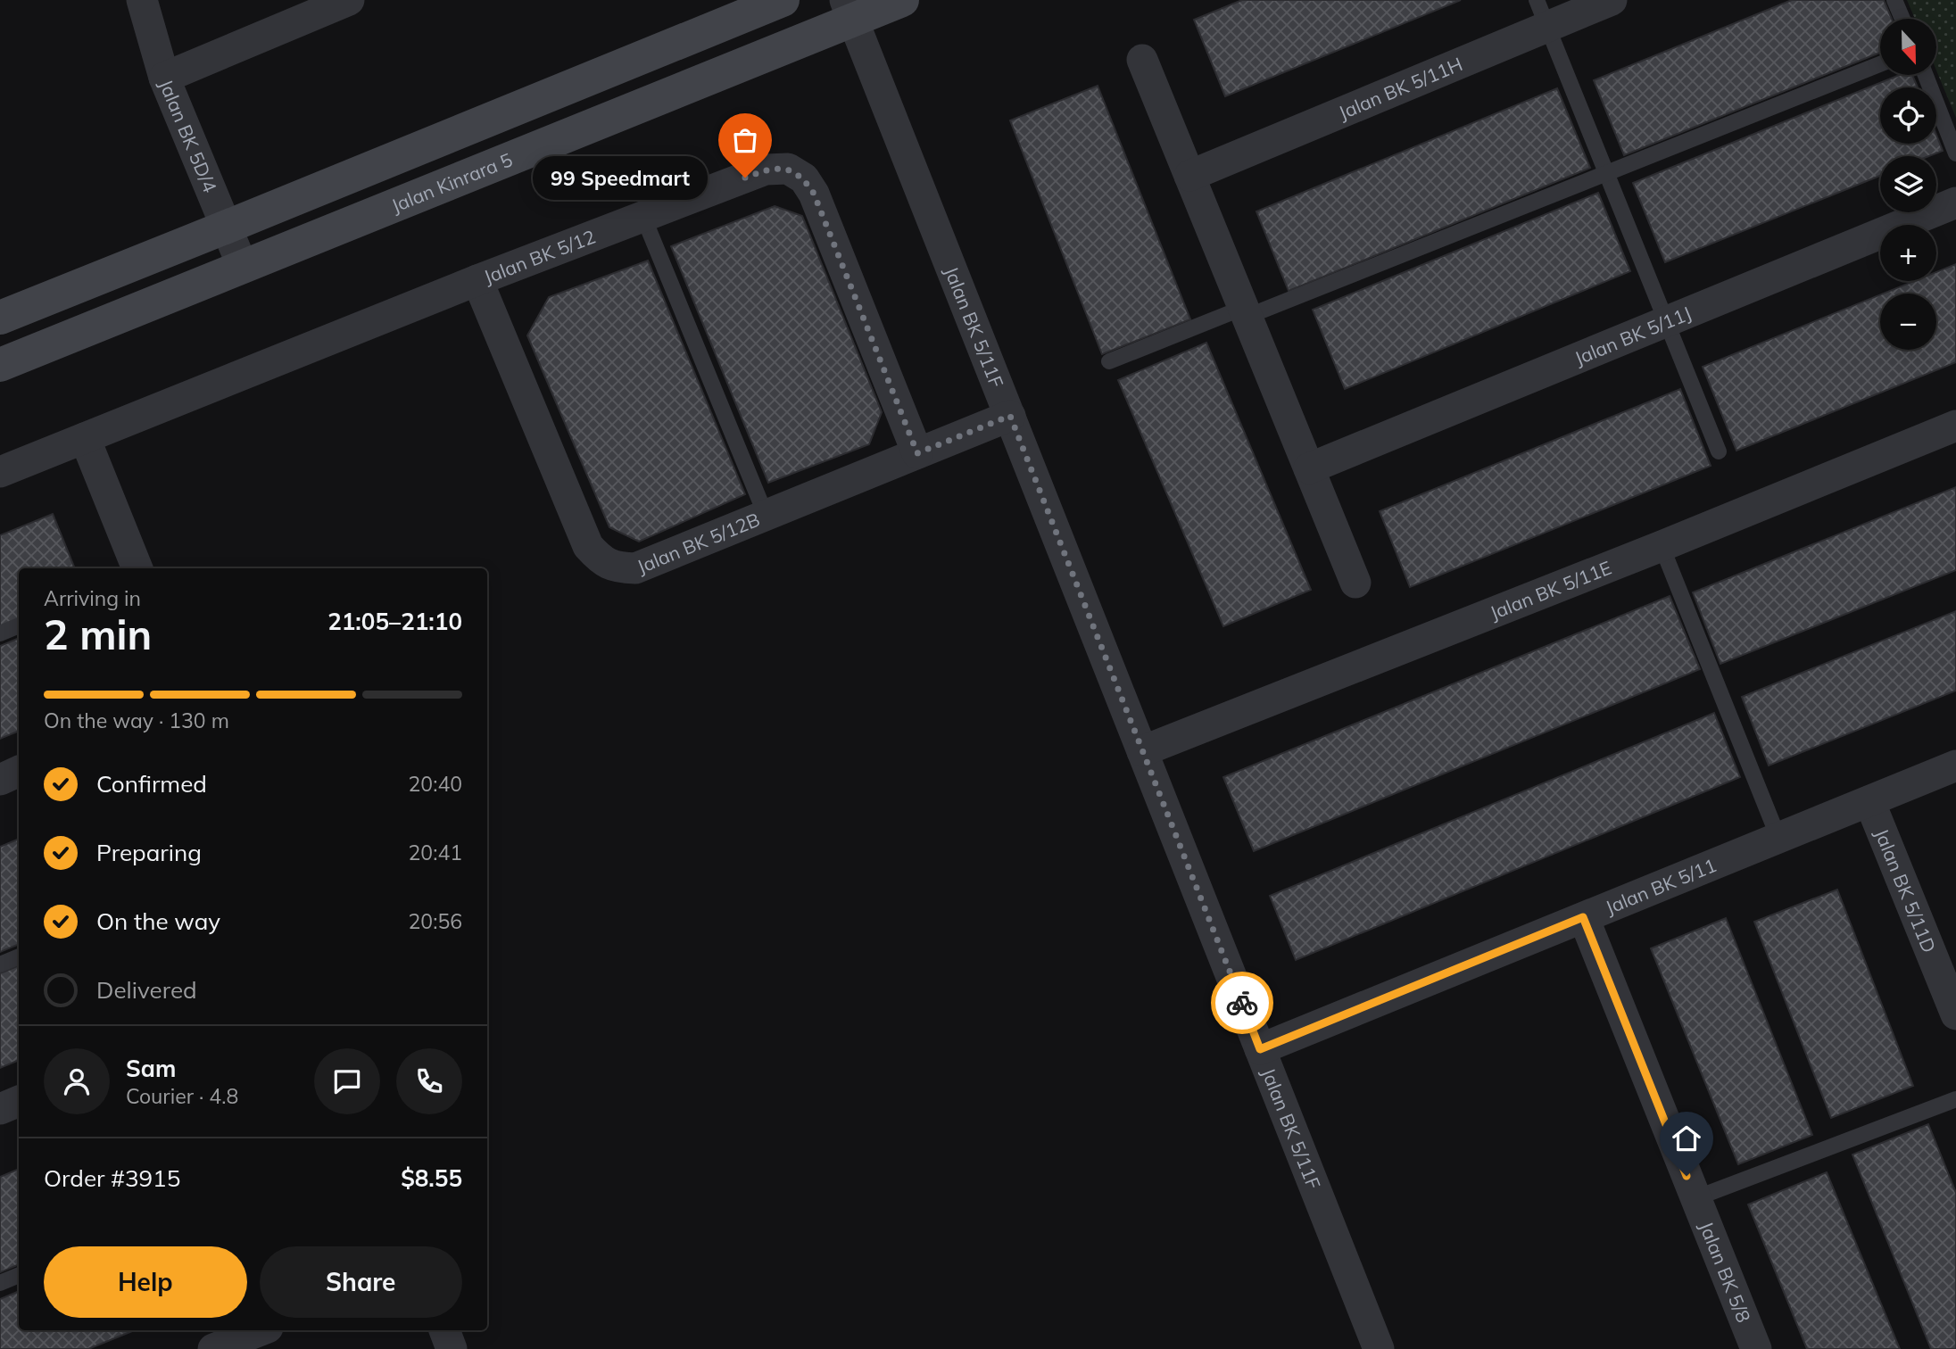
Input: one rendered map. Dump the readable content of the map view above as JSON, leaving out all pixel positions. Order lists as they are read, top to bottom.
{
  "streets": {
    "main road": ["Jalan Kinrara 5"],
    "street": [
      "Jalan BK 5/11H",
      "Jalan BK 5D/4",
      "Jalan BK 5/12",
      "Jalan BK 5/11F",
      "Jalan BK 5/11J",
      "Jalan BK 5/12B",
      "Jalan BK 5/11E",
      "Jalan BK 5/11",
      "Jalan BK 5/11D",
      "Jalan BK 5/8"
    ]
  },
  "crossings": [
    ["Jalan BK 5D/4", "Jalan Kinrara 5"],
    ["Jalan Kinrara 5", "Jalan BK 5/11F"],
    ["Jalan BK 5/12", "Jalan BK 5/12B"],
    ["Jalan BK 5/11F", "Jalan BK 5/12B"],
    ["Jalan BK 5/11F", "Jalan BK 5/11E"],
    ["Jalan BK 5/11F", "Jalan BK 5/11"],
    ["Jalan BK 5/11", "Jalan BK 5/11D"],
    ["Jalan BK 5/11", "Jalan BK 5/8"]
  ],
  "places": ["99 Speedmart"],
  "north": "bottom",
  "page": {
    "map_buttons": ["+", "−"],
    "bubble": "99 Speedmart",
    "heading": ["2 min", "Arriving in", "21:05–21:10"],
    "panel": [
      "Sam",
      "Courier · 4.8",
      "Order #3915",
      "$8.55"
    ],
    "bar": "On the way · 130 m",
    "list": [
      ["Confirmed", "20:40"],
      ["Preparing", "20:41"],
      ["On the way", "20:56"],
      "Delivered"
    ],
    "buttons": ["Help", "Share"]
  }
}
